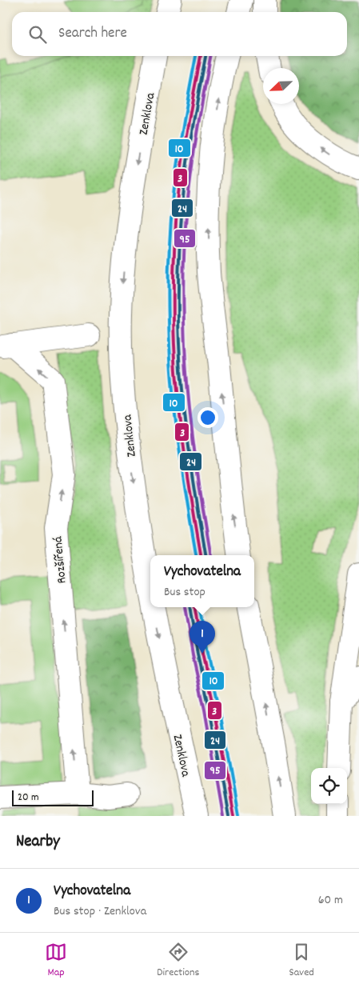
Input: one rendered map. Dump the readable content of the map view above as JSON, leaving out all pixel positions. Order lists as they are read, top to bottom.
{
  "streets": {
    "main road": ["Zenklova", "Rozšířená"]
  },
  "lines": [
    "transit line 3",
    "transit line 24",
    "transit line 10",
    "transit line 95"
  ],
  "scale_bar": "20 m",
  "north": "bottom left",
  "page": {
    "search": "Search here",
    "popup": ["Vychovatelna", "Bus stop"],
    "pins": "1",
    "scale": "20 m",
    "heading": "Nearby",
    "list": [
      {
        "mark": "1",
        "name": "Vychovatelna",
        "note": "Bus stop · Zenklova",
        "value": "60 m"
      }
    ],
    "nav": ["Map", "Directions", "Saved"]
  }
}
